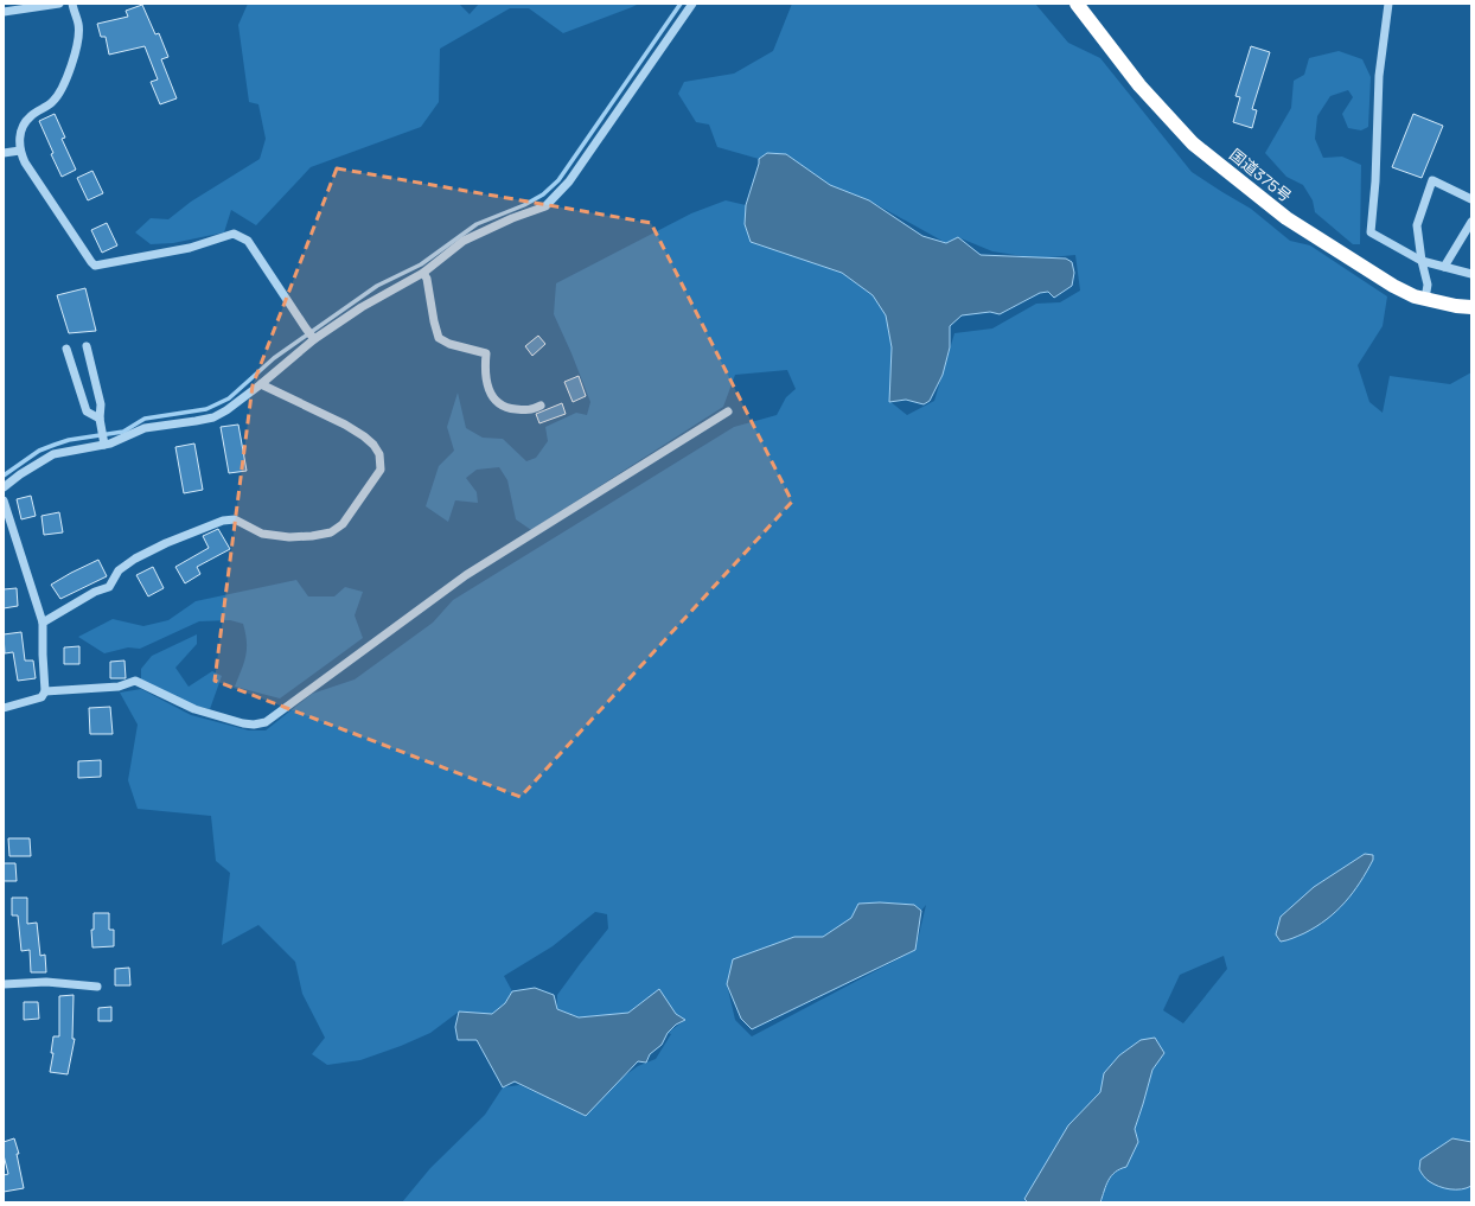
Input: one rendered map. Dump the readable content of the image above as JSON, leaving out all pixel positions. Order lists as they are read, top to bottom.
{
  "streets": {
    "highway": ["国道375号"]
  }
}
